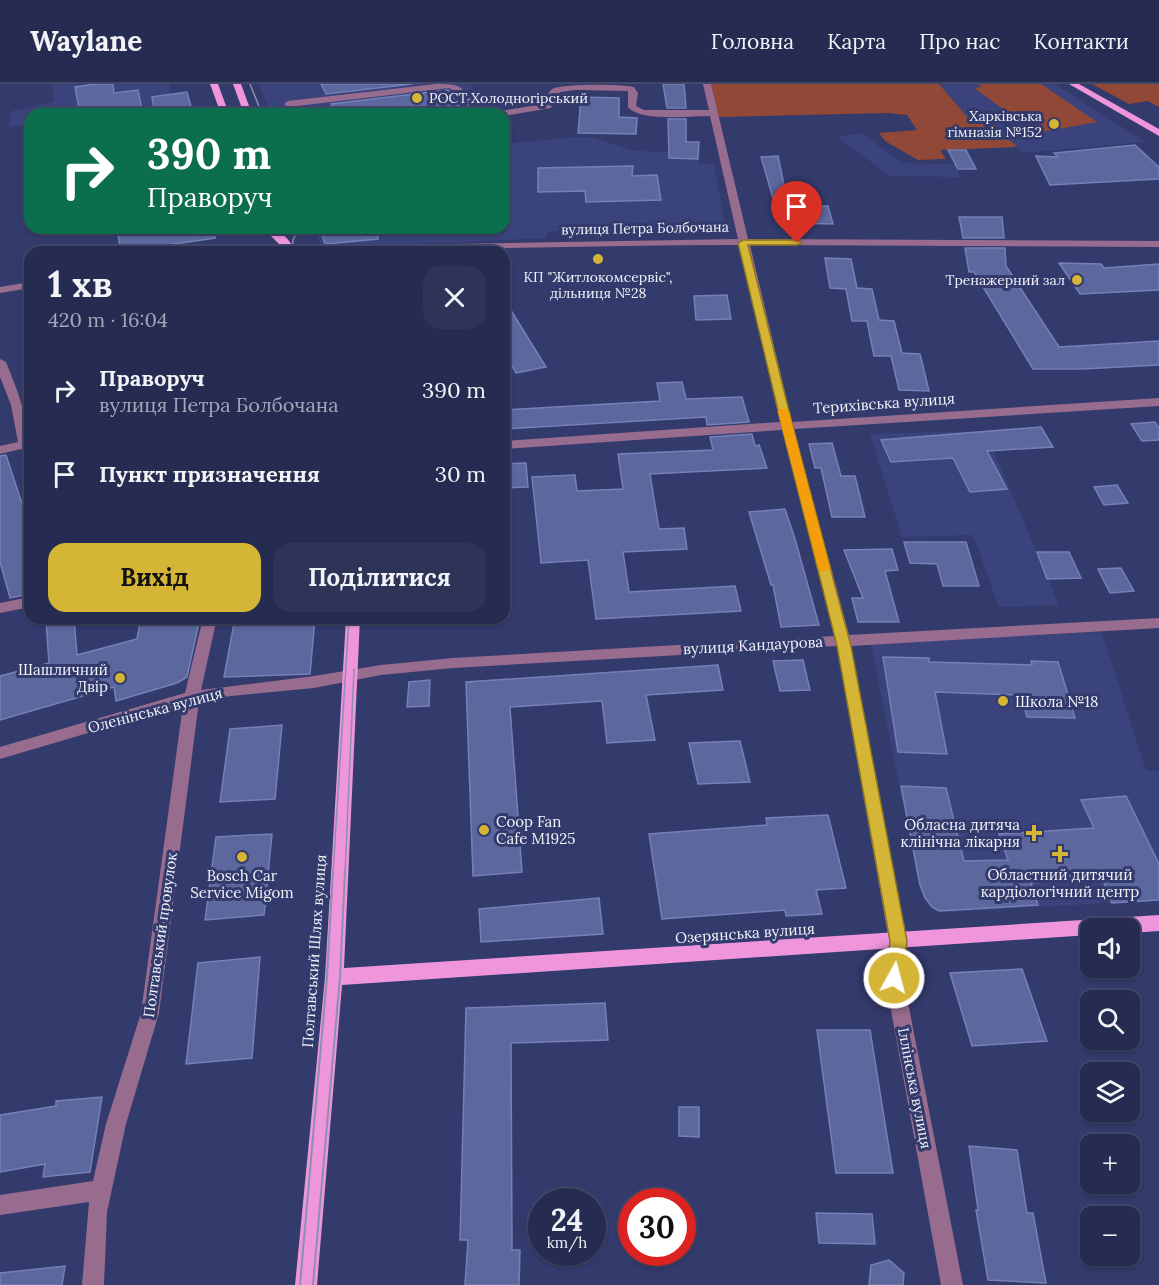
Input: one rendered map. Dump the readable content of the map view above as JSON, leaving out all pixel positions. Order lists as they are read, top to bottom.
{
  "streets": {
    "main road": ["Озерянська вулиця", "Полтавський Шлях вулиця"],
    "street": [
      "вулиця Петра Болбочана",
      "Терихівська вулиця",
      "вулиця Кандаурова",
      "Оленінська вулиця",
      "Полтавський провулок",
      "Іллінська вулиця"
    ]
  },
  "crossings": [
    ["вулиця Петра Болбочана", "Іллінська вулиця"],
    ["Терихівська вулиця", "Іллінська вулиця"],
    ["вулиця Кандаурова", "Оленінська вулиця"],
    ["вулиця Кандаурова", "Полтавський Шлях вулиця"],
    ["вулиця Кандаурова", "Іллінська вулиця"],
    ["Оленінська вулиця", "Полтавський провулок"],
    ["Оленінська вулиця", "Полтавський Шлях вулиця"],
    ["Озерянська вулиця", "Полтавський Шлях вулиця"],
    ["Озерянська вулиця", "Іллінська вулиця"]
  ],
  "places": {
    "other": [
      "РОСТ Холодногірський",
      "Харківська гімназія №152",
      "КП \"Житлокомсервіс\", дільниця №28",
      "Тренажерний зал",
      "Шашличний Двір",
      "Школа №18",
      "Coop Fan Cafe M1925",
      "Bosch Car Service Migom"
    ],
    "health": ["Обласна дитяча клінічна лікарня", "Областний дитячий кардіологічний центр"]
  },
  "page": {
    "header": "Waylane",
    "nav": [
      "Головна",
      "Карта",
      "Про нас",
      "Контакти"
    ],
    "turn": ["390 m", "Праворуч"],
    "heading": ["1 хв", "420 m · 16:04"],
    "list": [
      {
        "name": "Праворуч",
        "note": "вулиця Петра Болбочана",
        "value": "390 m"
      },
      {
        "name": "Пункт призначення",
        "value": "30 m"
      }
    ],
    "buttons": ["Вихід", "Поділитися"],
    "map_buttons": ["+", "−"],
    "speed": "24 km/h",
    "limit": "30"
  }
}
